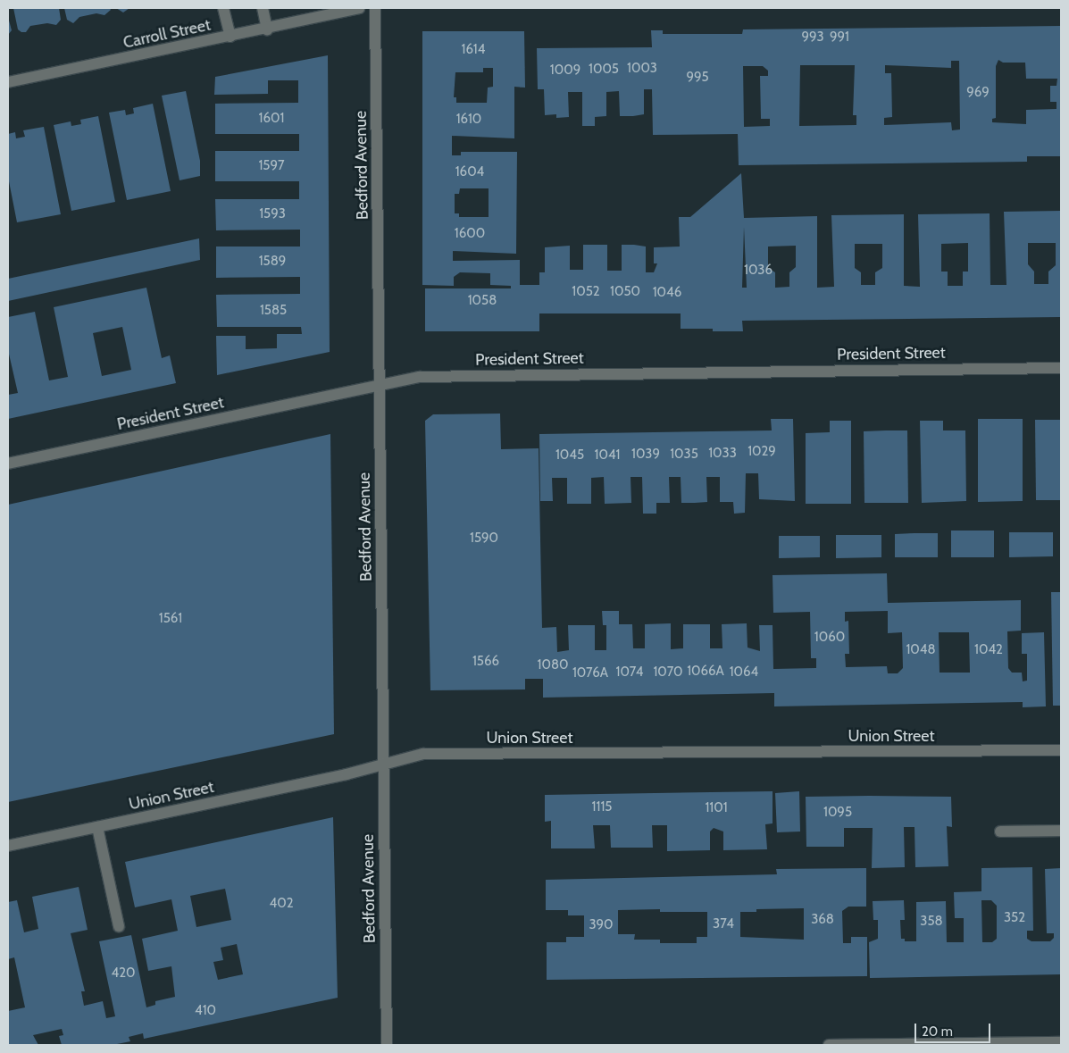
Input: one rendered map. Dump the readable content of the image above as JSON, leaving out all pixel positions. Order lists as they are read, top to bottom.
{
  "streets": {
    "street": [
      "Carroll Street",
      "Bedford Avenue",
      "President Street",
      "Union Street"
    ]
  },
  "crossings": [
    ["Bedford Avenue", "President Street"],
    ["Bedford Avenue", "Union Street"]
  ],
  "house_numbers": [
    "993",
    "991",
    "1614",
    "1003",
    "1005",
    "1009",
    "995",
    "969",
    "1601",
    "1610",
    "1597",
    "1604",
    "1593",
    "1600",
    "1589",
    "1036",
    "1052",
    "1050",
    "1046",
    "1058",
    "1585",
    "1029",
    "1033",
    "1039",
    "1035",
    "1045",
    "1041",
    "1590",
    "1561",
    "1060",
    "1048",
    "1042",
    "1566",
    "1080",
    "1066A",
    "1074",
    "1070",
    "1064",
    "1076A",
    "1115",
    "1101",
    "1095",
    "402",
    "352",
    "368",
    "358",
    "374",
    "390",
    "420",
    "410"
  ],
  "scale_bar": "20 m"
}
